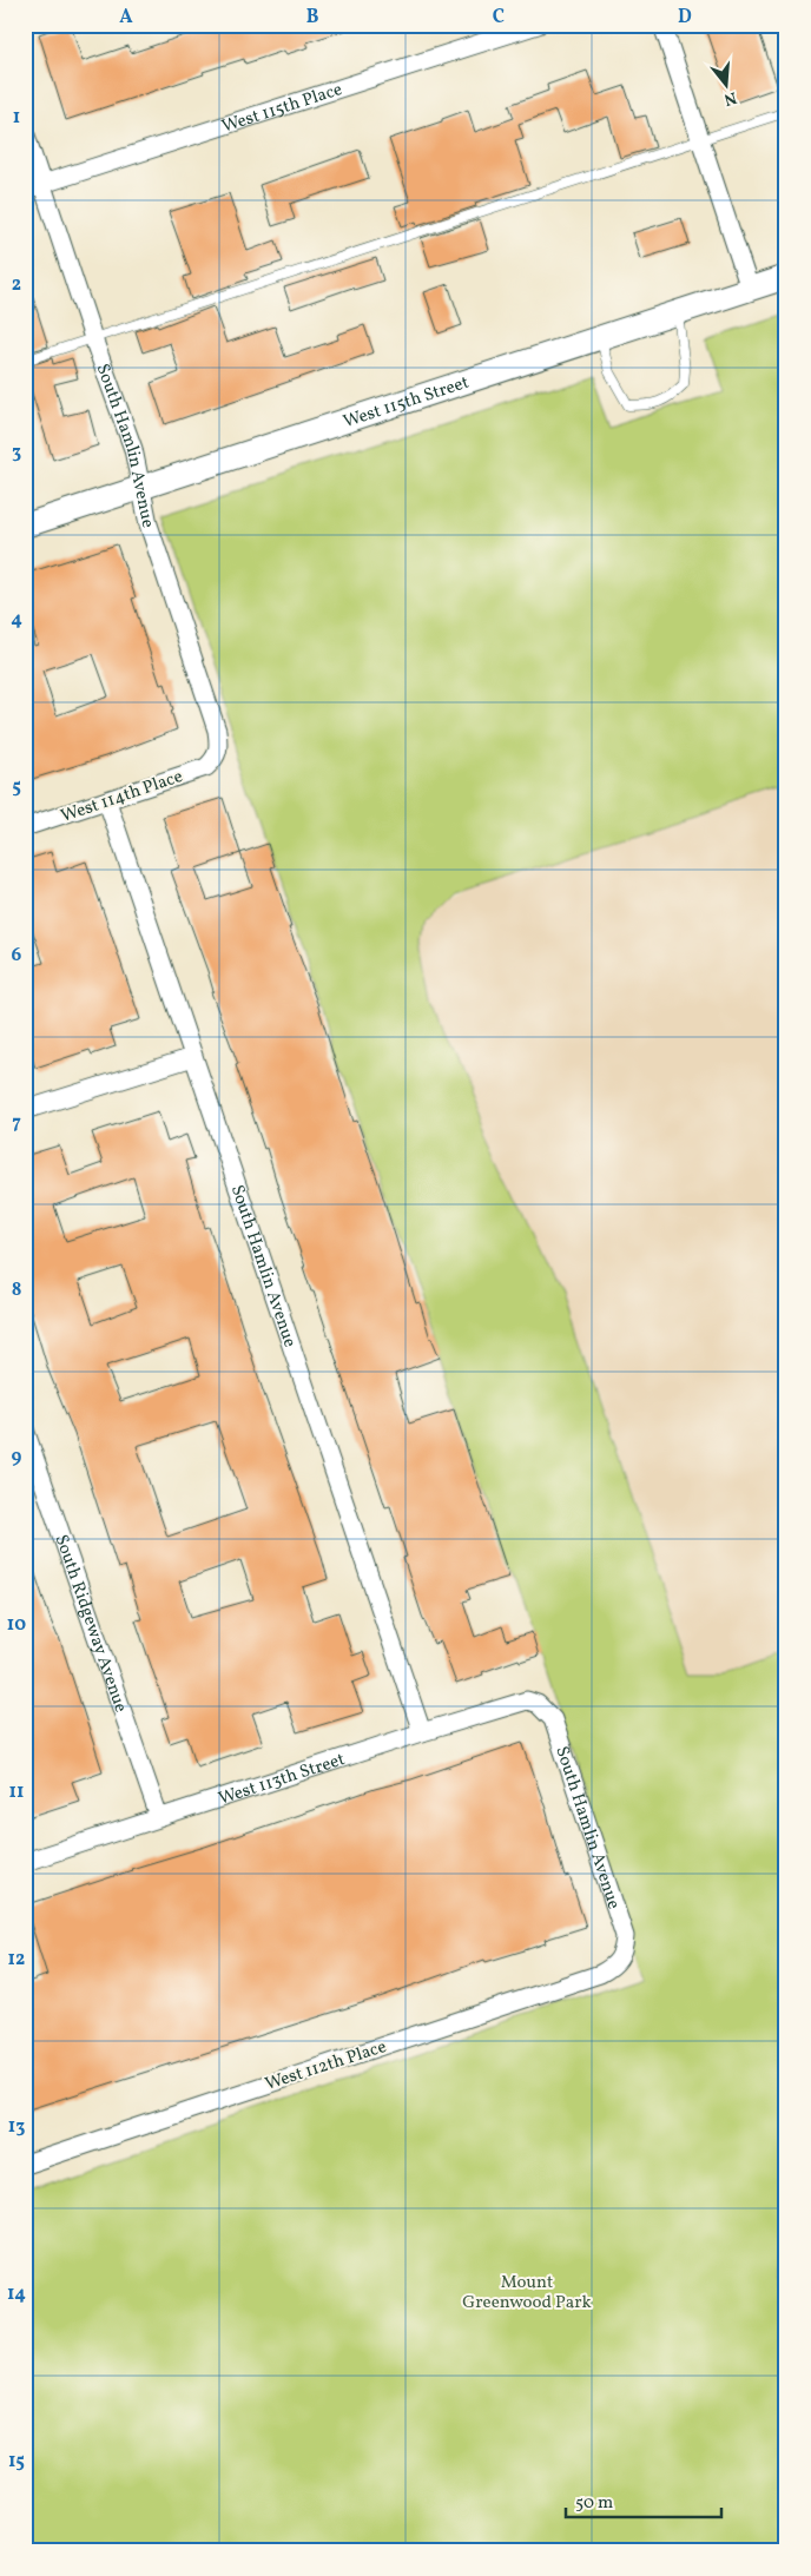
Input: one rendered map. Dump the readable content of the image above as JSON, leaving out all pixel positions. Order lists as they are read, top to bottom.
{
  "streets": {
    "street": [
      "West 115th Place",
      "West 115th Street",
      "South Hamlin Avenue",
      "West 114th Place",
      "South Ridgeway Avenue",
      "West 113th Street",
      "West 112th Place"
    ]
  },
  "crossings": [
    ["West 115th Place", "South Hamlin Avenue"],
    ["West 115th Street", "South Hamlin Avenue"],
    ["South Hamlin Avenue", "West 114th Place"],
    ["South Hamlin Avenue", "West 113th Street"],
    ["South Hamlin Avenue", "West 112th Place"],
    ["South Ridgeway Avenue", "West 113th Street"]
  ],
  "parks": ["Mount Greenwood Park"],
  "scale_bar": "50 m",
  "north": "bottom",
  "grid": {
    "columns": [
      "A",
      "B",
      "C",
      "D"
    ],
    "rows": [
      "1",
      "2",
      "3",
      "4",
      "5",
      "6",
      "7",
      "8",
      "9",
      "10",
      "11",
      "12",
      "13",
      "14",
      "15"
    ]
  }
}
